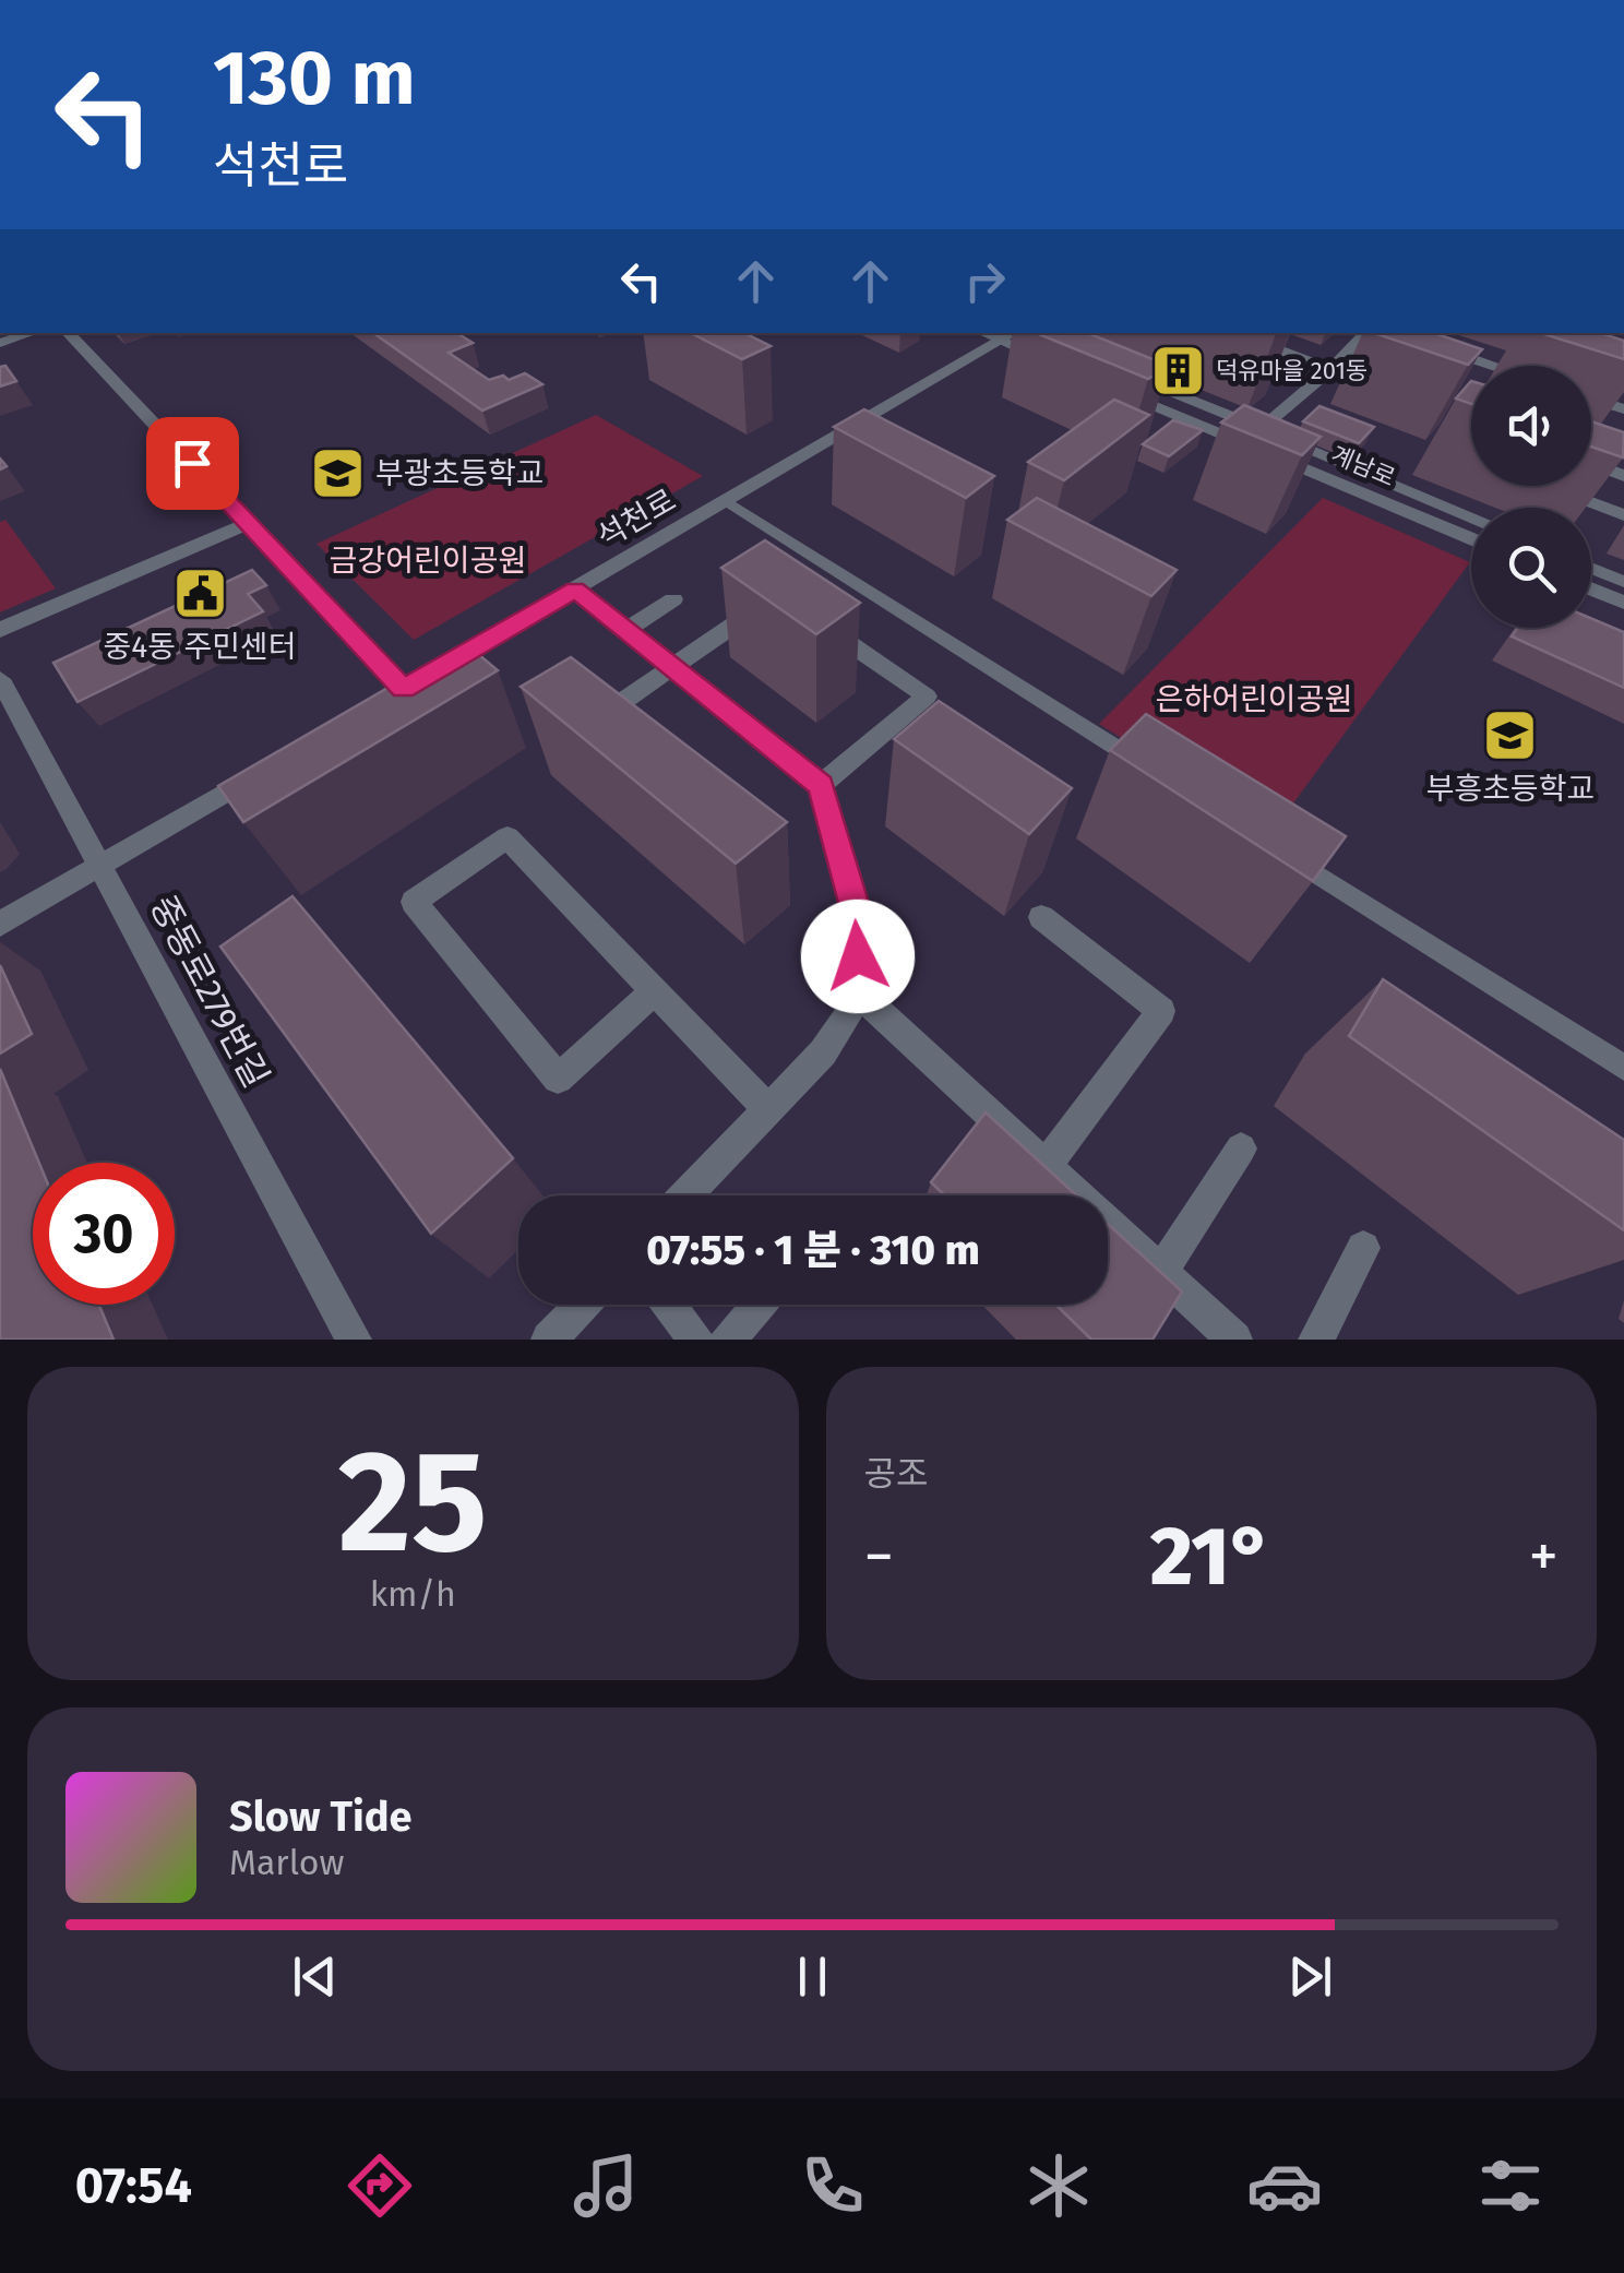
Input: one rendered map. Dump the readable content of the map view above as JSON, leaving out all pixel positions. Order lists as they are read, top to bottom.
{
  "streets": {
    "street": ["계남로", "석천로", "중동로279번길"]
  },
  "parks": ["금강어린이공원", "은하어린이공원"],
  "places": {
    "building": ["덕유마을 201동"],
    "school or university": ["부광초등학교", "부흥초등학교"],
    "public building": ["중4동 주민센터"]
  },
  "page": {
    "turn": ["130 m", "석천로"],
    "limit": "30",
    "trip": "07:55 · 1 분 · 310 m",
    "tile": [
      ["25", "km/h"],
      "공조"
    ],
    "heat": ["−", "21°", "+"],
    "song": ["Slow Tide", "Marlow"],
    "tabs": "07:54"
  }
}
